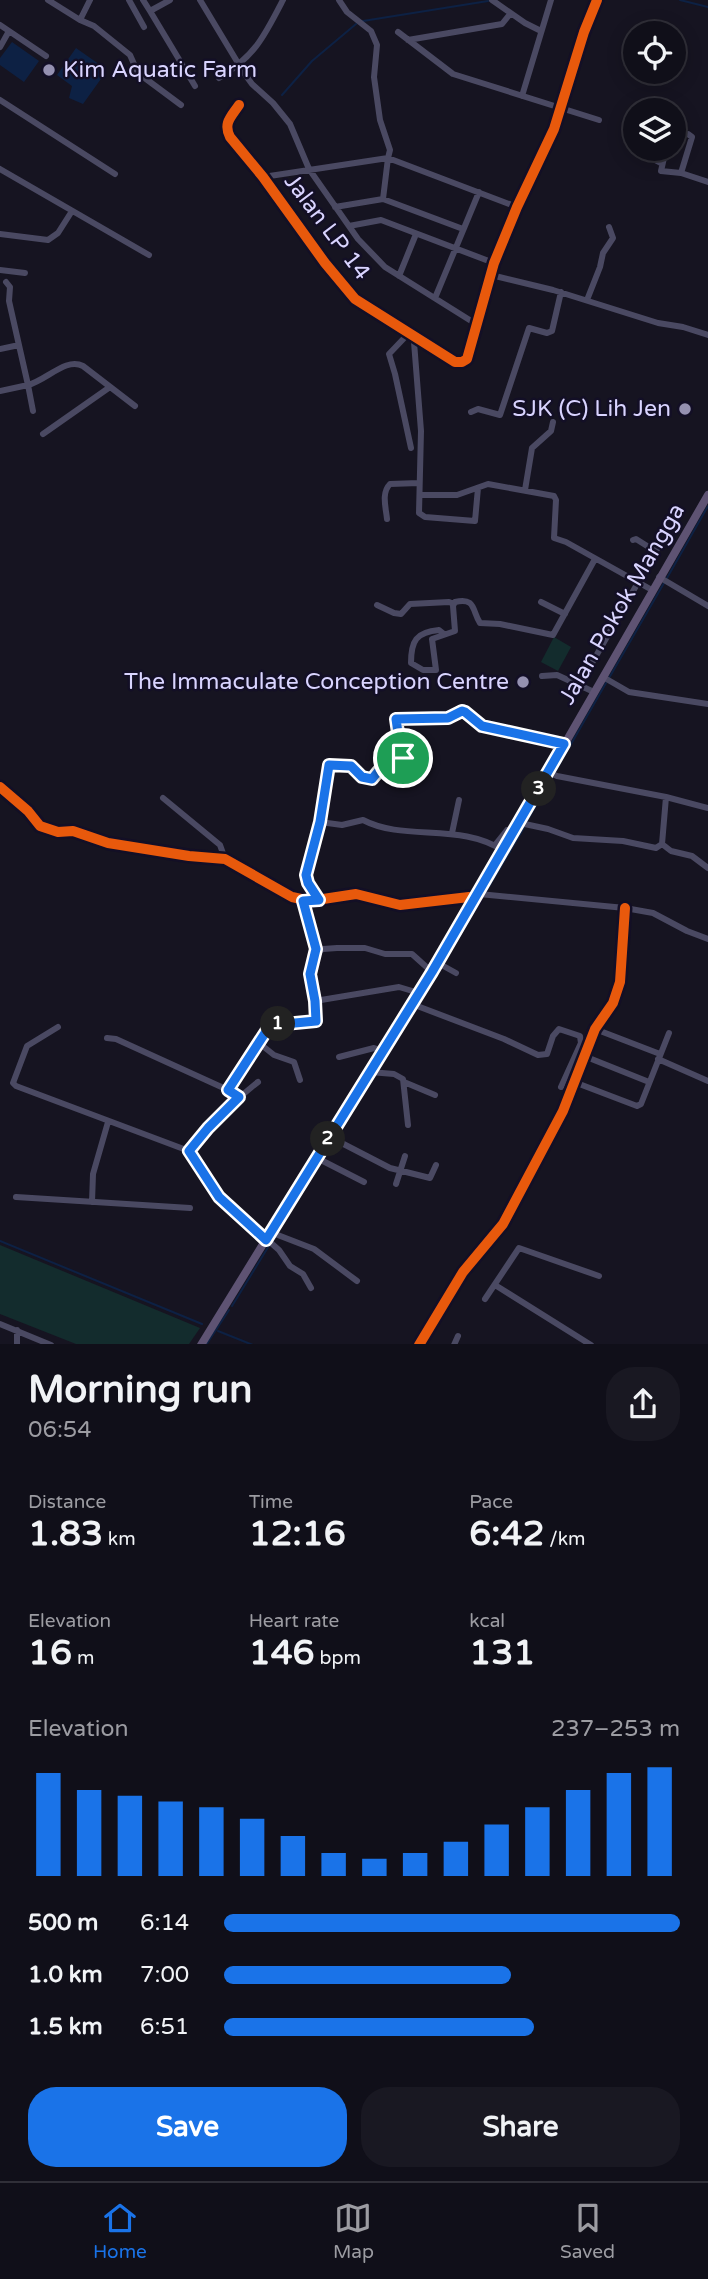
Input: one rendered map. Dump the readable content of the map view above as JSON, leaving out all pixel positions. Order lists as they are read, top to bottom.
{
  "streets": {
    "main road": ["Jalan Pokok Mangga"],
    "street": ["Jalan LP 14"]
  },
  "places": ["Kim Aquatic Farm", "SJK (C) Lih Jen", "The Immaculate Conception Centre"],
  "page": {
    "pins": ["3", "1", "2"],
    "heading": ["Morning run", "06:54"],
    "stats": [
      ["Distance", "1.83 km"],
      ["Time", "12:16"],
      ["Pace", "6:42 /km"],
      ["Elevation", "16 m"],
      ["Heart rate", "146 bpm"],
      ["kcal", "131"]
    ],
    "chart": ["Elevation", "237–253 m"],
    "list": [
      {
        "name": "500 m",
        "note": "6:14"
      },
      {
        "name": "1.0 km",
        "note": "7:00"
      },
      {
        "name": "1.5 km",
        "note": "6:51"
      }
    ],
    "buttons": ["Save", "Share"],
    "tabs": ["Home", "Map", "Saved"]
  }
}
